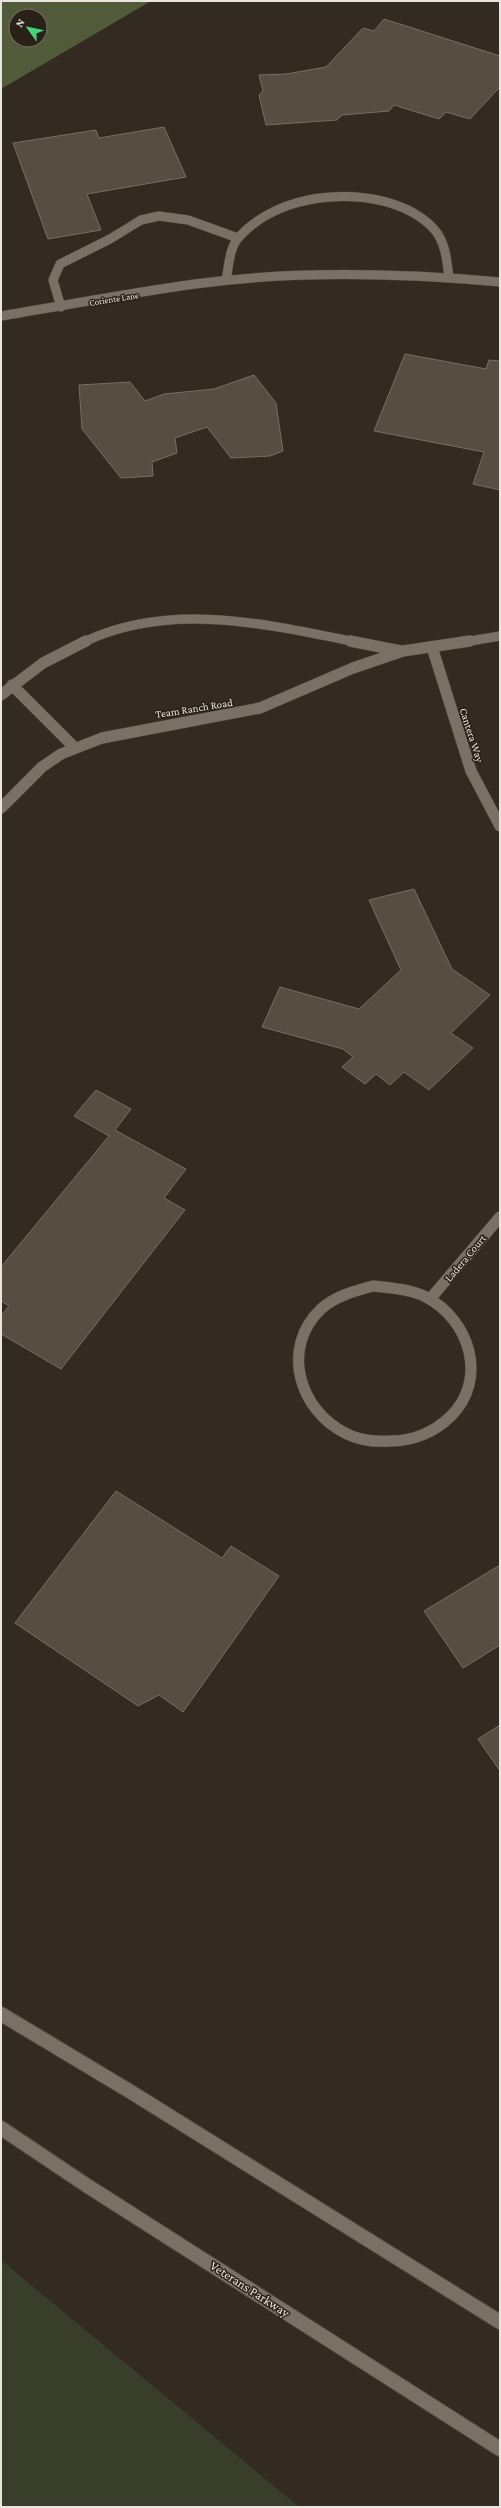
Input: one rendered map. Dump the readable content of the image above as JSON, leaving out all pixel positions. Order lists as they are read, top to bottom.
{
  "streets": {
    "street": [
      "Coriente Lane",
      "Team Ranch Road",
      "Cantera Way",
      "Ladera Court",
      "Veterans Parkway"
    ]
  },
  "crossings": [
    ["Team Ranch Road", "Cantera Way"]
  ],
  "north": "top left"
}
